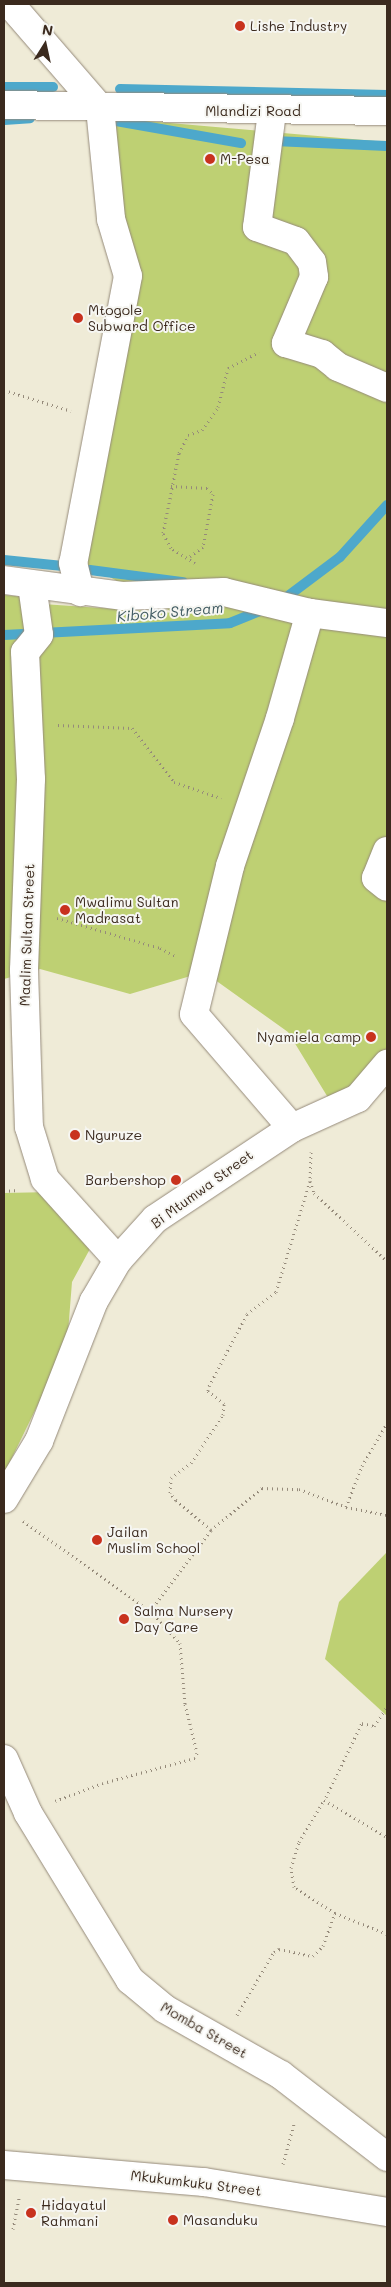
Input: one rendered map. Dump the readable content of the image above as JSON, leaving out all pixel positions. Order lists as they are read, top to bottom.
{
  "streets": {
    "street": [
      "Mlandizi Road",
      "Maalim Sultan Street",
      "Bi Mtumwa Street",
      "Momba Street",
      "Mkukumkuku Street"
    ]
  },
  "crossings": [
    ["Maalim Sultan Street", "Bi Mtumwa Street"]
  ],
  "water": ["Kiboko Stream"],
  "places": [
    "Lishe Industry",
    "M-Pesa",
    "Mtogole Subward Office",
    "Mwalimu Sultan Madrasat",
    "Nyamiela camp",
    "Nguruze",
    "Barbershop",
    "Jailan Muslim School",
    "Salma Nursery Day Care",
    "Hidayatul Rahmani",
    "Masanduku"
  ],
  "north": "top"
}
